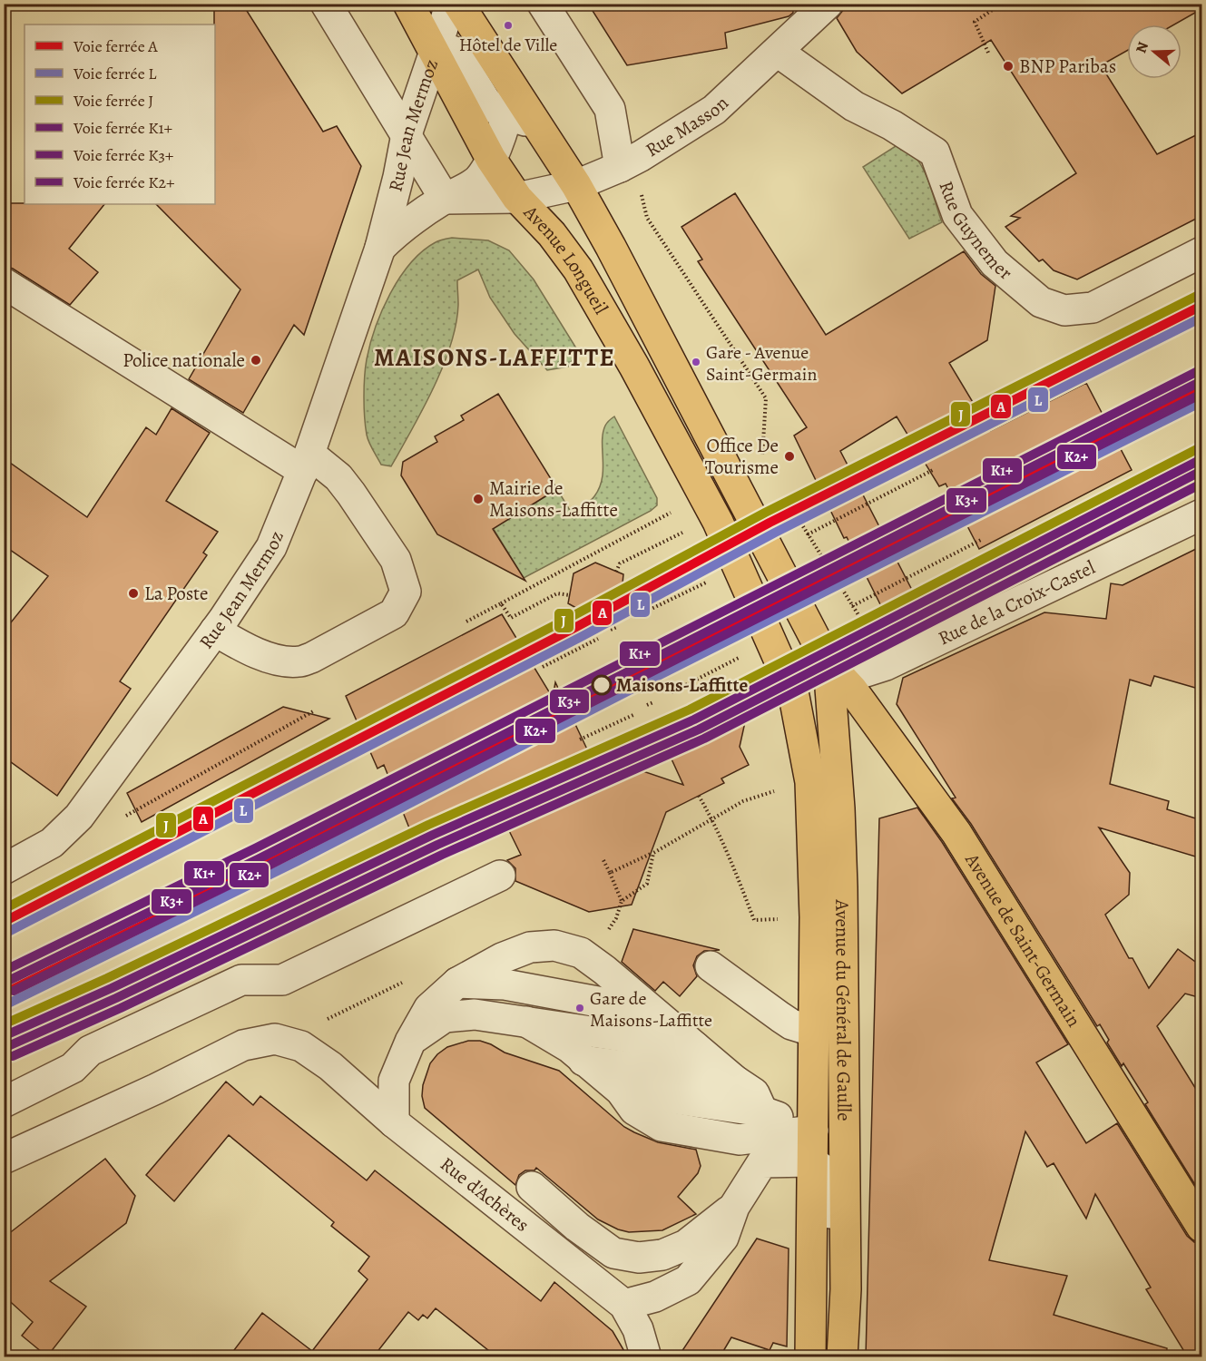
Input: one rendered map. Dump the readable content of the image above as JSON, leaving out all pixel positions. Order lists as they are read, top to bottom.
{
  "streets": {
    "main road": ["Avenue Longueil", "Avenue de Saint-Germain", "Avenue du Général de Gaulle"],
    "street": [
      "Rue Jean Mermoz",
      "Rue Masson",
      "Rue Guynemer",
      "Rue de la Croix-Castel",
      "Rue d'Achères"
    ]
  },
  "crossings": [
    ["Rue Jean Mermoz", "Rue Masson"],
    ["Rue Jean Mermoz", "Avenue Longueil"],
    ["Rue Masson", "Rue Guynemer"],
    ["Rue Masson", "Avenue Longueil"],
    ["Avenue Longueil", "Rue de la Croix-Castel"],
    ["Avenue Longueil", "Avenue de Saint-Germain"],
    ["Avenue Longueil", "Avenue du Général de Gaulle"],
    ["Rue de la Croix-Castel", "Avenue de Saint-Germain"],
    ["Rue de la Croix-Castel", "Avenue du Général de Gaulle"],
    ["Avenue de Saint-Germain", "Avenue du Général de Gaulle"]
  ],
  "districts": ["MAISONS-LAFFITTE"],
  "places": [
    "Hôtel de Ville",
    "BNP Paribas",
    "Police nationale",
    "Gare - Avenue Saint-Germain",
    "Office De Tourisme",
    "Mairie de Maisons-Laffitte",
    "La Poste",
    "Maisons-Laffitte",
    "Gare de Maisons-Laffitte"
  ],
  "lines": [
    "rail line J",
    "rail line A",
    "rail line L",
    "rail line K1+",
    "rail line K3+",
    "rail line K2+"
  ],
  "legend": [
    "Voie ferrée A",
    "Voie ferrée L",
    "Voie ferrée J",
    "Voie ferrée K1+",
    "Voie ferrée K3+",
    "Voie ferrée K2+"
  ],
  "north": "left"
}
